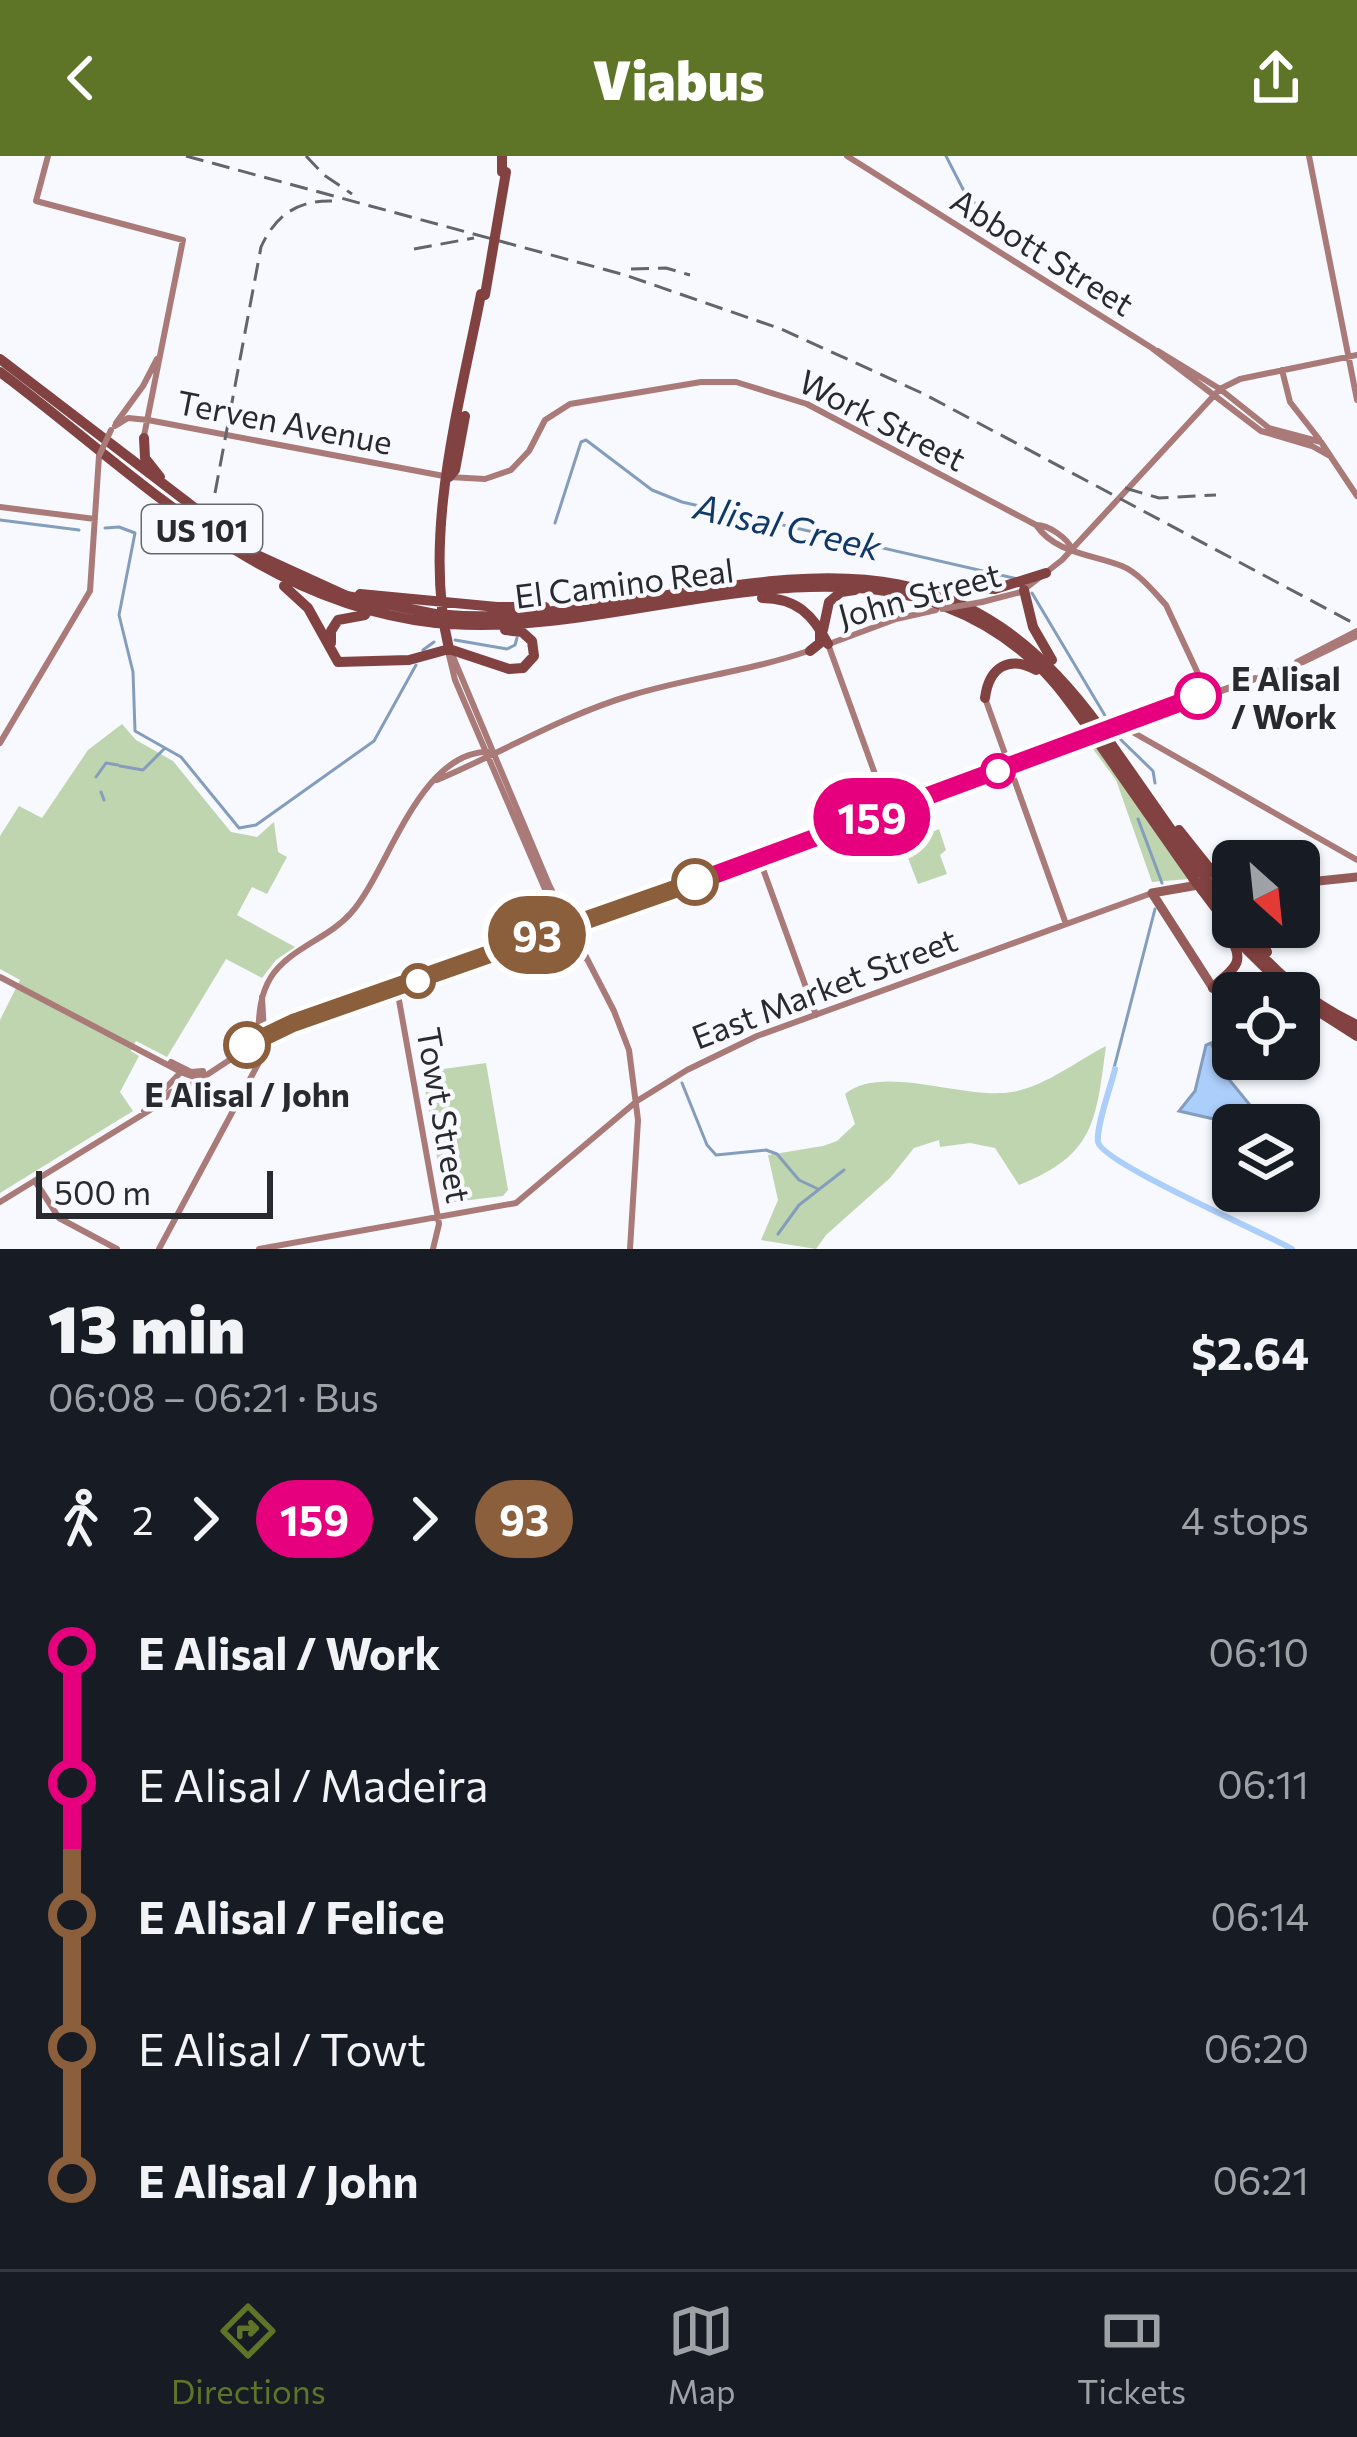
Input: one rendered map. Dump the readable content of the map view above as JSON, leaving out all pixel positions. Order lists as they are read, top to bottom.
{
  "streets": {
    "highway": ["US 101", "El Camino Real"],
    "main road": [
      "Abbott Street",
      "Work Street",
      "Terven Avenue",
      "John Street",
      "East Market Street",
      "Towt Street"
    ]
  },
  "crossings": [
    ["Abbott Street", "John Street"],
    ["Work Street", "Terven Avenue"],
    ["Work Street", "John Street"],
    ["El Camino Real", "East Market Street"],
    ["East Market Street", "Towt Street"]
  ],
  "water": ["Alisal Creek"],
  "places": ["E Alisal / Work", "E Alisal / John"],
  "lines": ["bus line 159", "bus line 93"],
  "scale_bar": "500 m",
  "north": "bottom right",
  "page": {
    "header": "Viabus",
    "on_map": ["159", "93"],
    "scale": "500 m",
    "heading": ["13 min", "06:08 – 06:21 · Bus", "$2.64"],
    "legs": [
      "2",
      "159",
      "93",
      "4 stops"
    ],
    "list": [
      {
        "name": "E Alisal / Work",
        "value": "06:10"
      },
      {
        "name": "E Alisal / Madeira",
        "value": "06:11"
      },
      {
        "name": "E Alisal / Felice",
        "value": "06:14"
      },
      {
        "name": "E Alisal / Towt",
        "value": "06:20"
      },
      {
        "name": "E Alisal / John",
        "value": "06:21"
      }
    ],
    "tabs": ["Directions", "Map", "Tickets"]
  }
}
